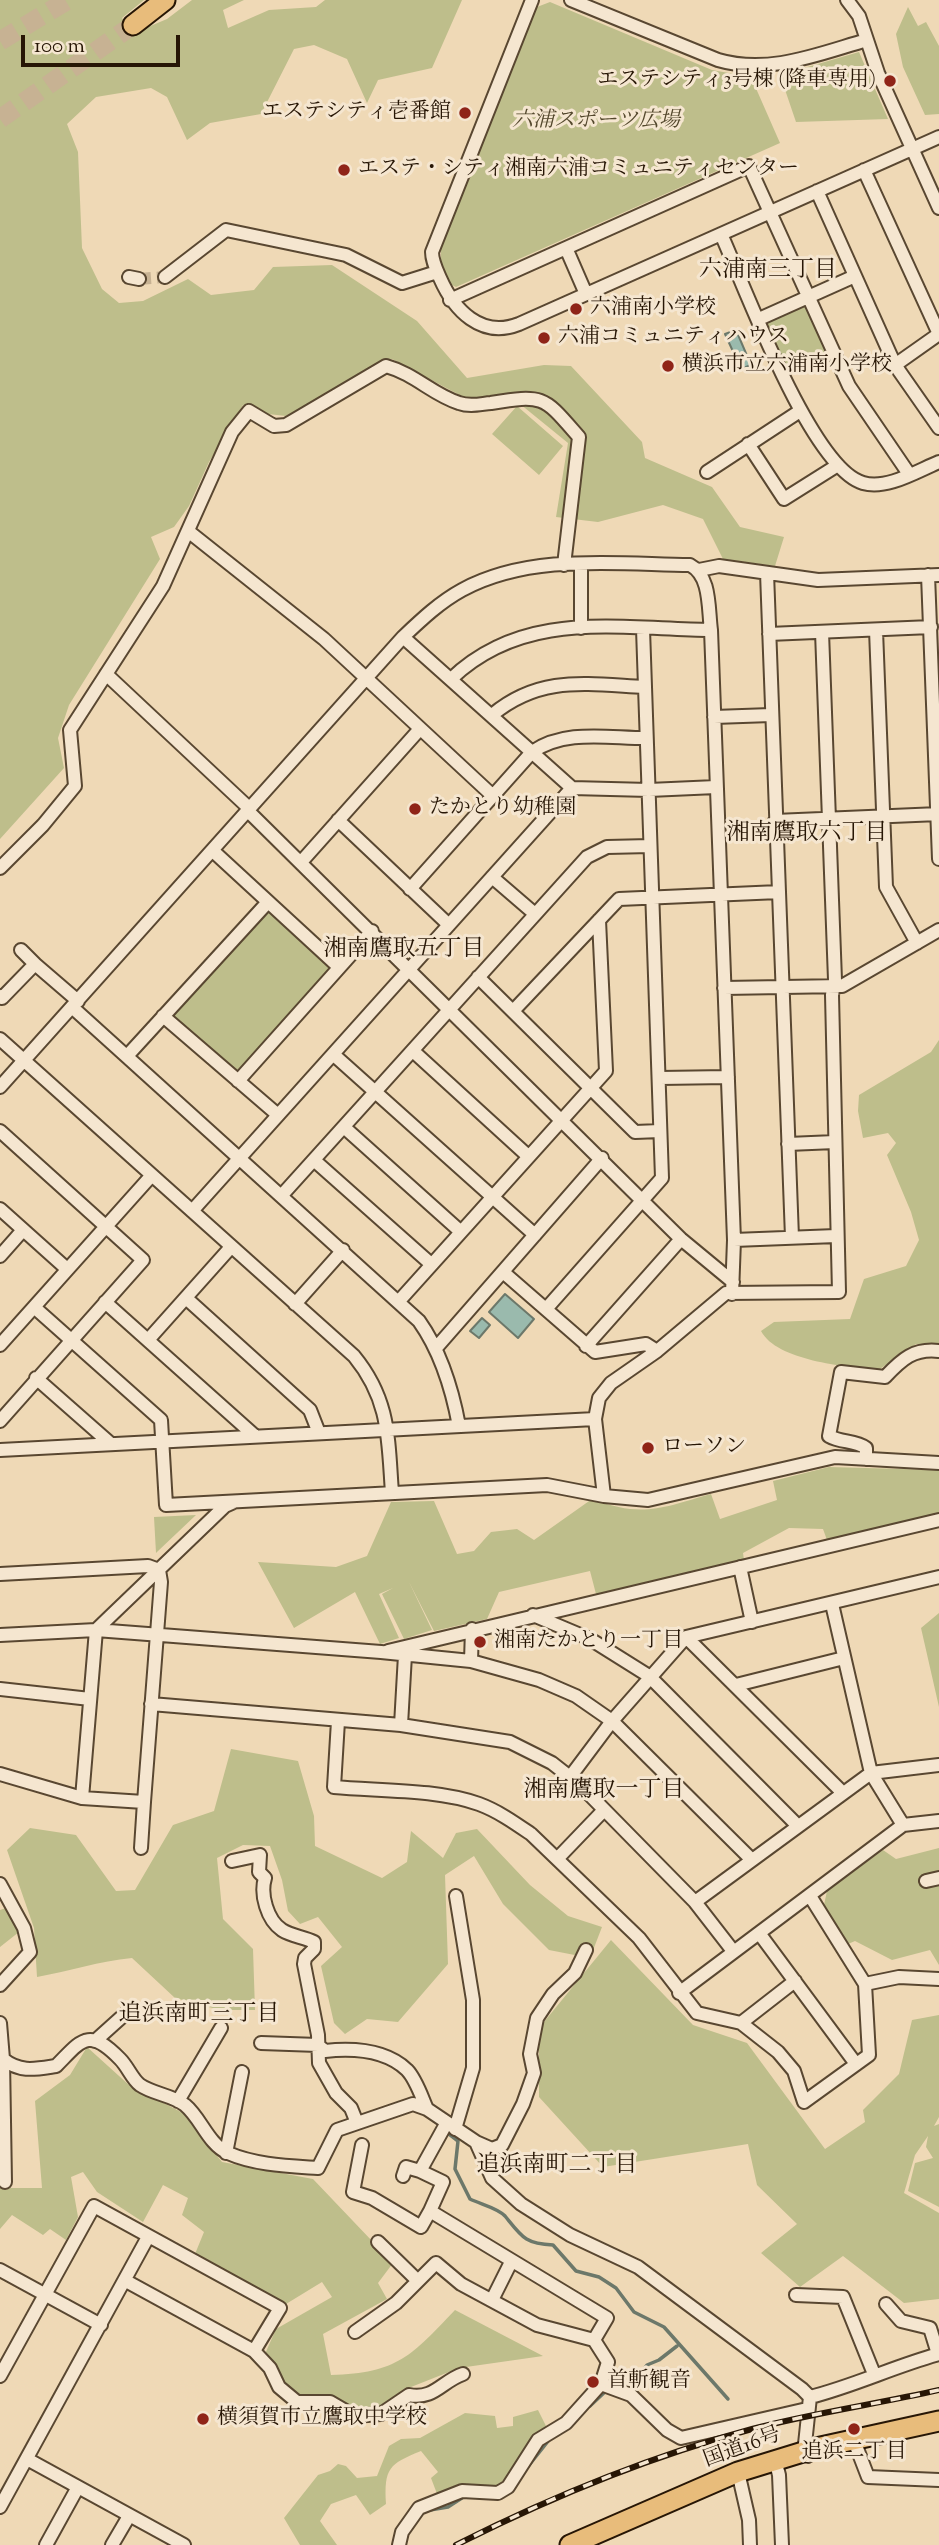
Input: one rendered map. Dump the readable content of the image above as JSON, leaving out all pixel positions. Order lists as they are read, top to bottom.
{
  "streets": {
    "highway": ["国道16号"]
  },
  "districts": [
    "六浦南三丁目",
    "湘南鷹取六丁目",
    "湘南鷹取五丁目",
    "湘南鷹取一丁目",
    "追浜南町三丁目",
    "追浜南町二丁目"
  ],
  "parks": ["六浦スポーツ広場"],
  "places": [
    "エステシティ3号棟 (降車専用)",
    "エステシティ壱番館",
    "エステ・シティ湘南六浦コミュニティセンター",
    "六浦南小学校",
    "六浦コミュニティハウス",
    "横浜市立六浦南小学校",
    "たかとり幼稚園",
    "ローソン",
    "湘南たかとり一丁目",
    "首斬観音",
    "横須賀市立鷹取中学校",
    "追浜二丁目"
  ],
  "scale_bar": "100 m"
}
